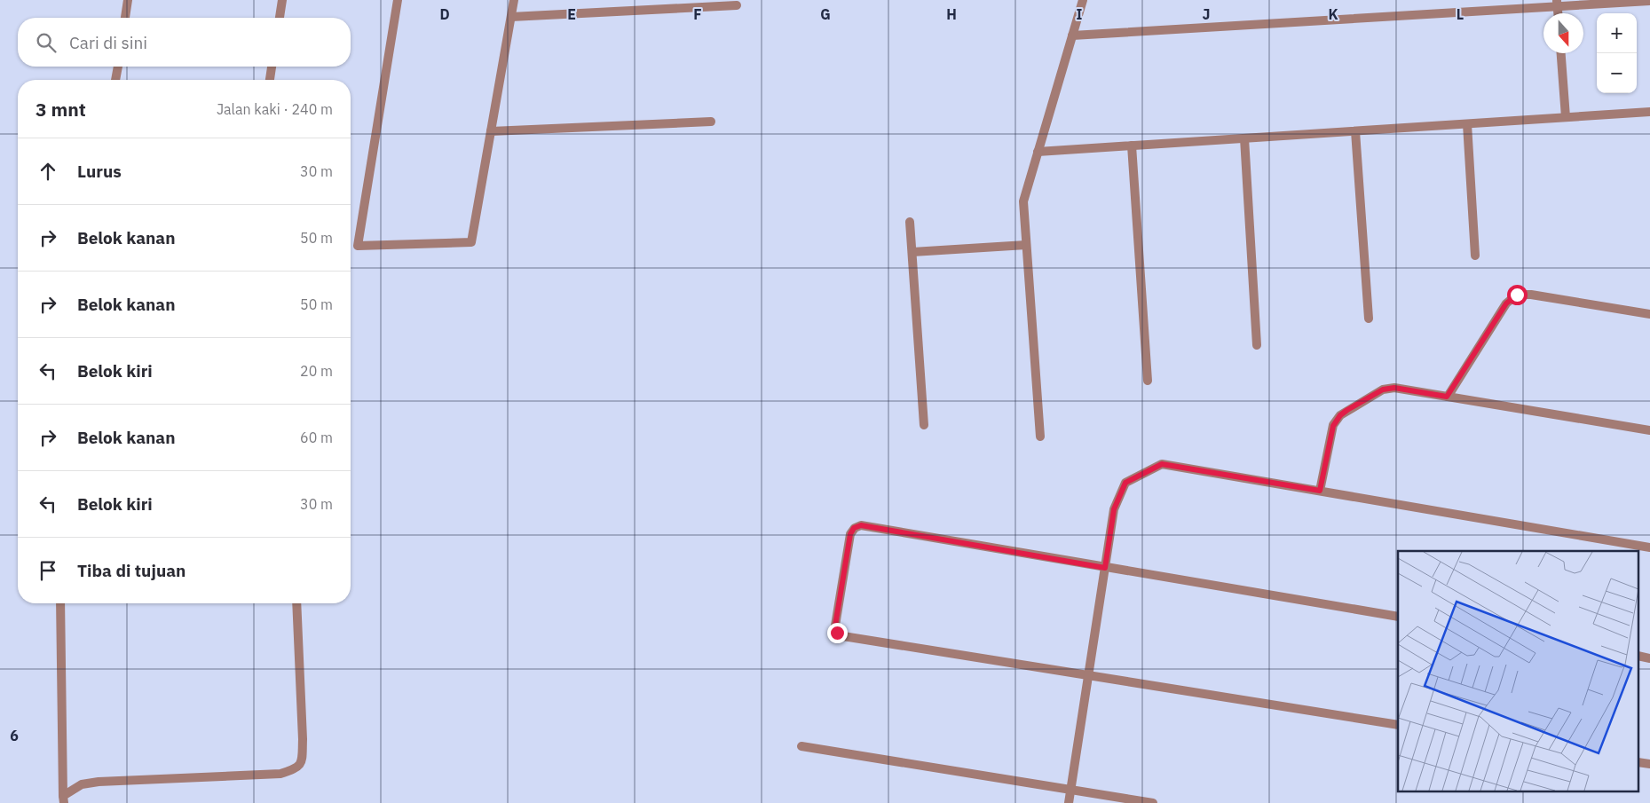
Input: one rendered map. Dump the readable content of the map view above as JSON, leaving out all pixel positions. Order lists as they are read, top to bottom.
{
  "north": "bottom",
  "page": {
    "map_buttons": ["+", "−"],
    "search": "Cari di sini",
    "heading": ["3 mnt", "Jalan kaki · 240 m"],
    "list": [
      ["Lurus", "30 m"],
      ["Belok kanan", "50 m"],
      ["Belok kanan", "50 m"],
      ["Belok kiri", "20 m"],
      ["Belok kanan", "60 m"],
      ["Belok kiri", "30 m"],
      "Tiba di tujuan"
    ]
  },
  "grid": {
    "columns": [
      "D",
      "E",
      "F",
      "G",
      "H",
      "I",
      "J",
      "K",
      "L"
    ],
    "rows": ["6"]
  }
}
